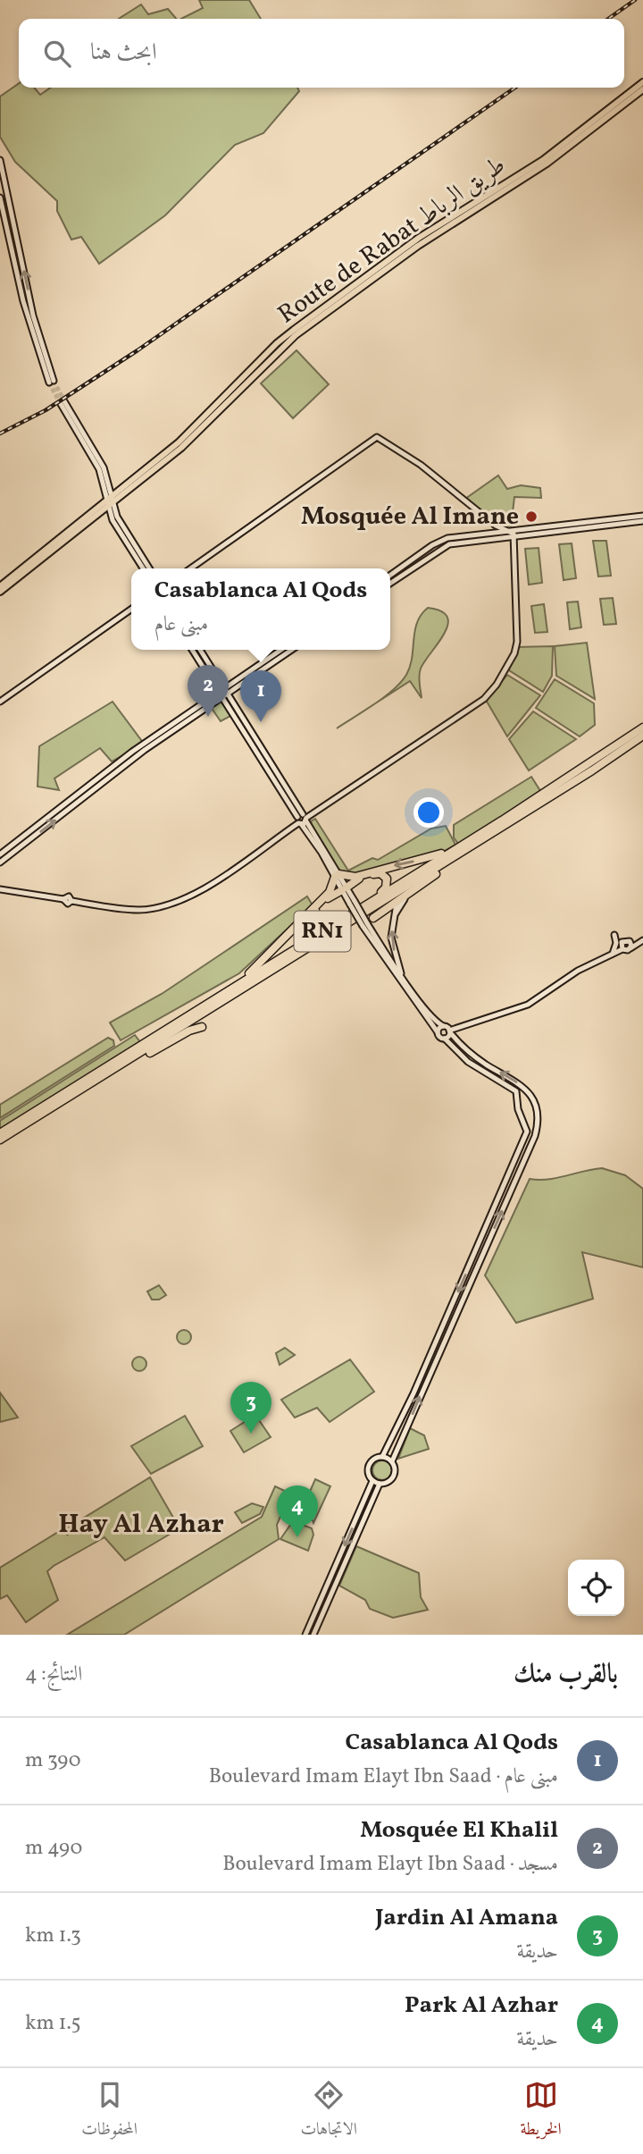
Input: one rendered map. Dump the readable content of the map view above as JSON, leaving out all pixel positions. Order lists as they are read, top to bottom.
{
  "streets": {
    "highway": ["RN1"],
    "main road": ["Route de Rabat طريق الرباط"]
  },
  "districts": ["Hay Al Azhar"],
  "places": ["Mosquée Al Imane"],
  "page": {
    "search": "ابحث هنا",
    "popup": ["Casablanca Al Qods", "مبنى عام"],
    "pins": [
      "2",
      "1",
      "3",
      "4"
    ],
    "heading": ["بالقرب منك", "النتائج: 4"],
    "list": [
      {
        "mark": "1",
        "name": "Casablanca Al Qods",
        "note": "مبنى عام · Boulevard Imam Elayt Ibn Saad",
        "value": "390 m"
      },
      {
        "mark": "2",
        "name": "Mosquée El Khalil",
        "note": "مسجد · Boulevard Imam Elayt Ibn Saad",
        "value": "490 m"
      },
      {
        "mark": "3",
        "name": "Jardin Al Amana",
        "note": "حديقة",
        "value": "1.3 km"
      },
      {
        "mark": "4",
        "name": "Park Al Azhar",
        "note": "حديقة",
        "value": "1.5 km"
      }
    ],
    "nav": ["الخريطة", "الاتجاهات", "المحفوظات"]
  }
}
